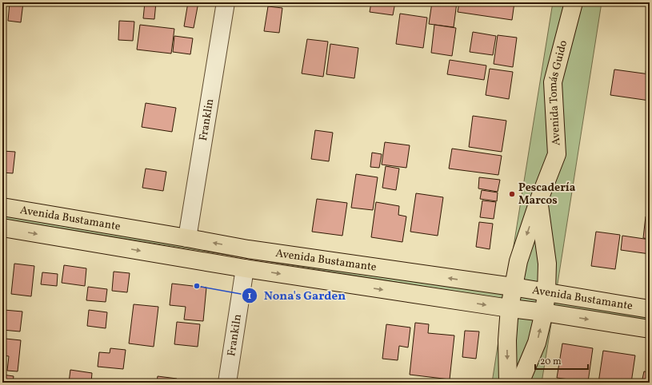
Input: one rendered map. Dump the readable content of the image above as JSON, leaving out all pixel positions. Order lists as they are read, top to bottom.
{
  "streets": {
    "main road": ["Avenida Tomás Guido", "Avenida Bustamante"],
    "street": ["Franklin", "Frankiln"]
  },
  "crossings": [
    ["Avenida Tomás Guido", "Avenida Bustamante"],
    ["Franklin", "Avenida Bustamante"],
    ["Avenida Bustamante", "Frankiln"]
  ],
  "places": ["Pescadería Marcos", "Nona's Garden"],
  "scale_bar": "20 m"
}
